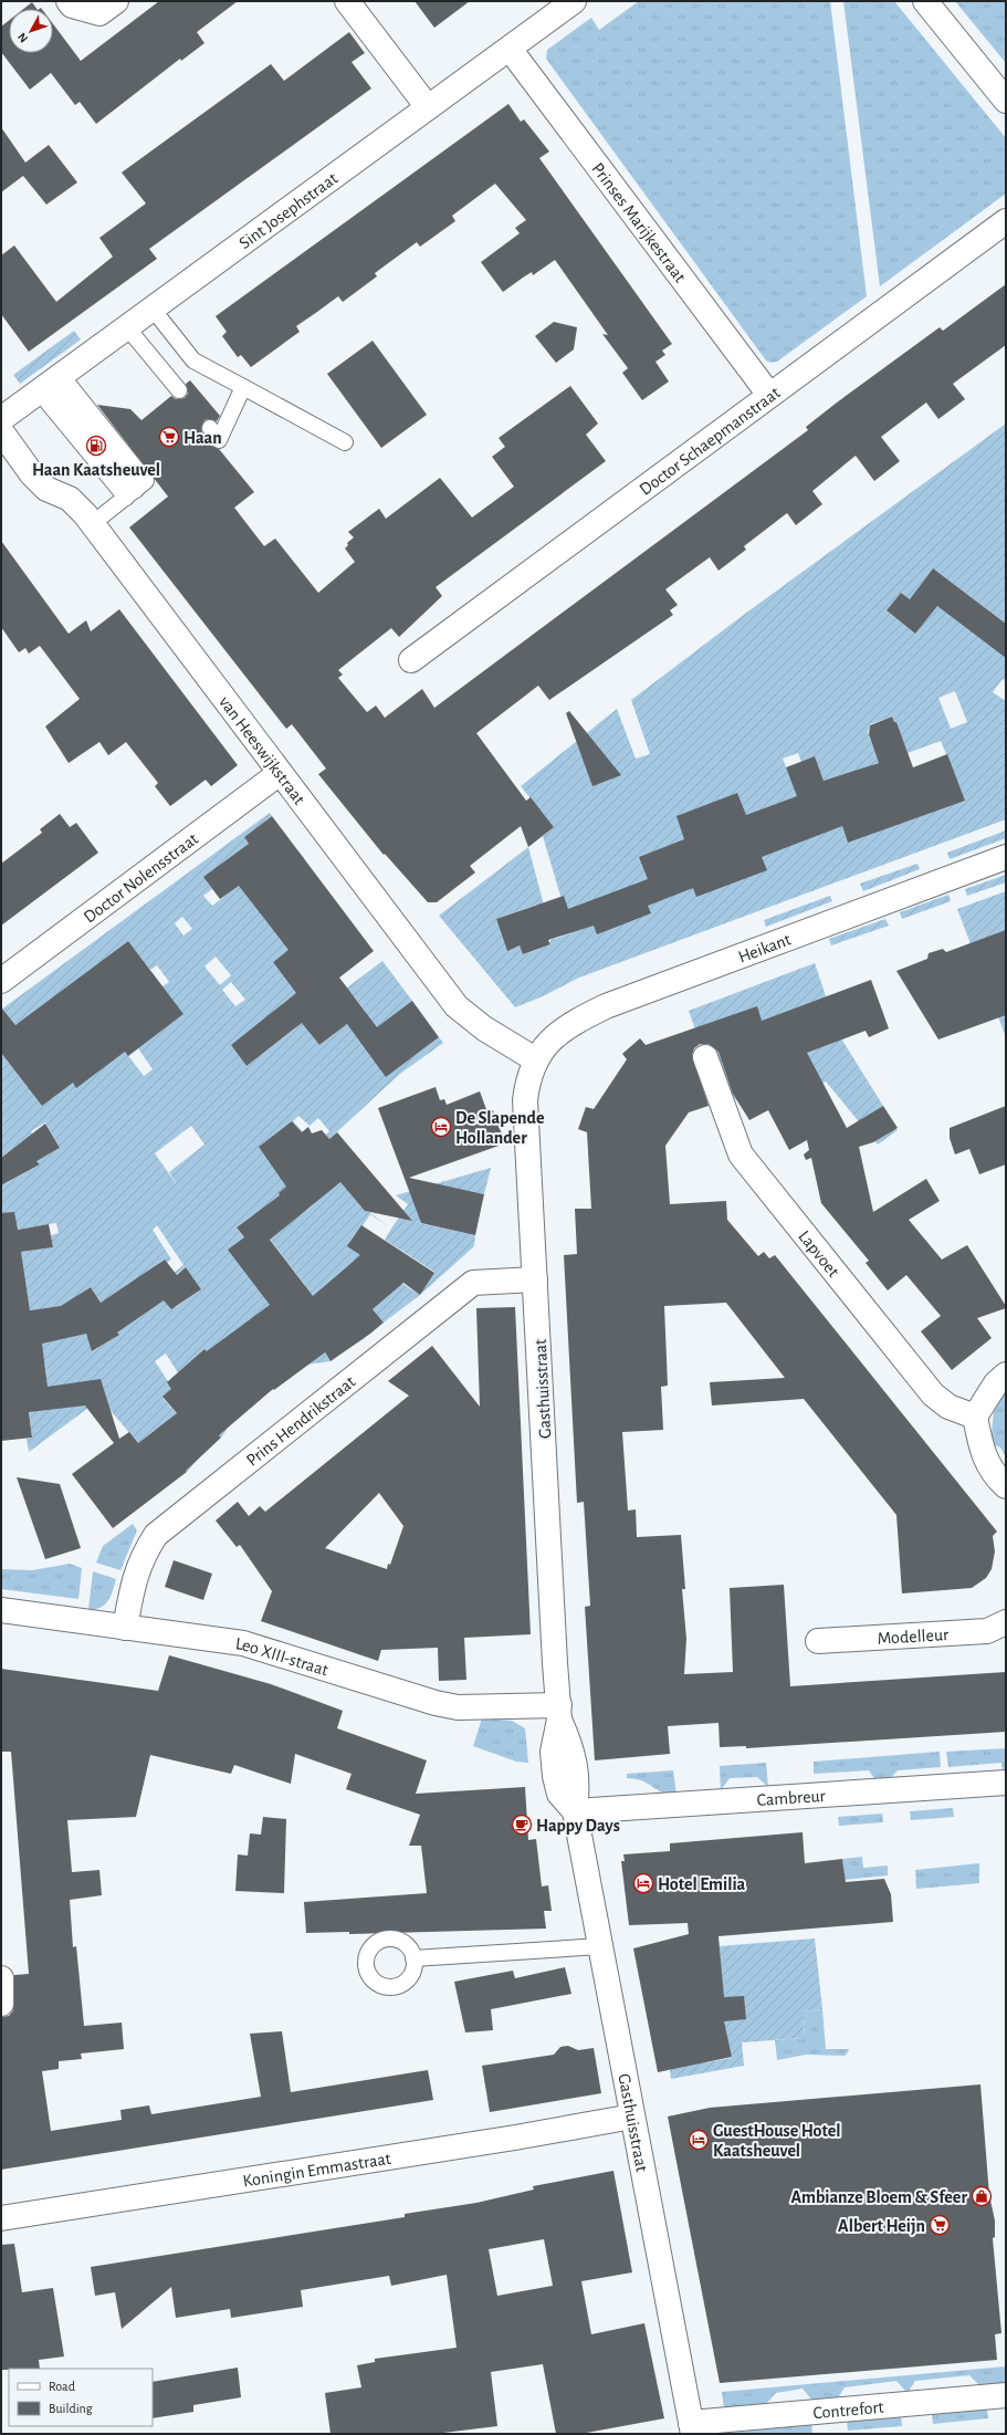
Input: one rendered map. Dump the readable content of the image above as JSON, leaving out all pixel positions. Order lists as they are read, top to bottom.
{
  "streets": {
    "street": [
      "Sint Josephstraat",
      "Prinses Marijkestraat",
      "Doctor Schaepmanstraat",
      "van Heeswijkstraat",
      "Doctor Nolensstraat",
      "Heikant",
      "Lapvoet",
      "Gasthuisstraat",
      "Prins Hendrikstraat",
      "Modelleur",
      "Leo XIII-straat",
      "Cambreur",
      "Koningin Emmastraat",
      "Contrefort"
    ]
  },
  "crossings": [
    ["Sint Josephstraat", "Prinses Marijkestraat"],
    ["Prinses Marijkestraat", "Doctor Schaepmanstraat"],
    ["van Heeswijkstraat", "Doctor Nolensstraat"],
    ["van Heeswijkstraat", "Heikant"],
    ["van Heeswijkstraat", "Gasthuisstraat"],
    ["Heikant", "Gasthuisstraat"],
    ["Gasthuisstraat", "Prins Hendrikstraat"],
    ["Gasthuisstraat", "Leo XIII-straat"],
    ["Gasthuisstraat", "Cambreur"],
    ["Gasthuisstraat", "Koningin Emmastraat"],
    ["Gasthuisstraat", "Contrefort"],
    ["Prins Hendrikstraat", "Leo XIII-straat"]
  ],
  "places": {
    "supermarket": ["Haan", "Albert Heijn"],
    "fuel station": ["Haan Kaatsheuvel"],
    "hotel": ["De Slapende Hollander", "Hotel Emilia", "GuestHouse Hotel Kaatsheuvel"],
    "cafe": ["Happy Days"],
    "shop": ["Ambianze Bloem & Sfeer"]
  },
  "legend": ["Road", "Building"],
  "north": "bottom left"
}
